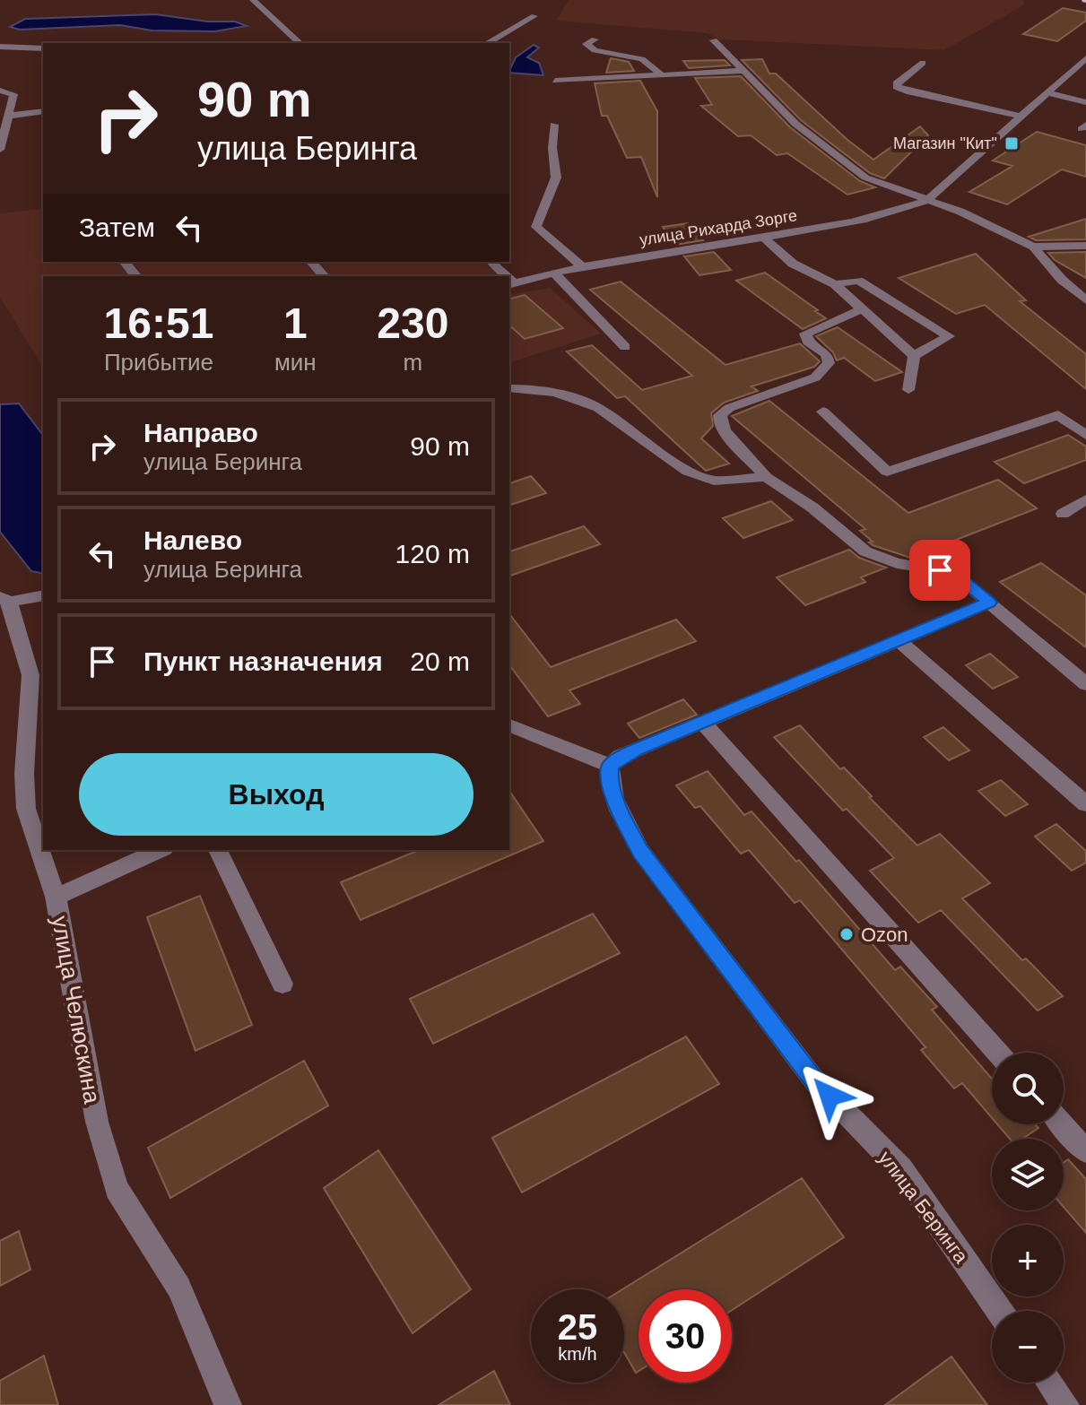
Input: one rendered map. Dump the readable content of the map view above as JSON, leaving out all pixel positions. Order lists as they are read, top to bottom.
{
  "streets": {
    "street": ["улица Рихарда Зорге", "улица Челюскина", "улица Беринга"]
  },
  "places": {
    "transit": ["Магазин \"Кит\""],
    "other": ["Ozon"]
  },
  "page": {
    "turn": ["90 m", "улица Беринга"],
    "then": "Затем",
    "eta": [
      "16:51",
      "Прибытие",
      "1",
      "мин",
      "230",
      "m"
    ],
    "list": [
      {
        "name": "Направо",
        "note": "улица Беринга",
        "value": "90 m"
      },
      {
        "name": "Налево",
        "note": "улица Беринга",
        "value": "120 m"
      },
      {
        "name": "Пункт назначения",
        "value": "20 m"
      }
    ],
    "buttons": "Выход",
    "map_buttons": ["+", "−"],
    "speed": "25 km/h",
    "limit": "30"
  }
}
